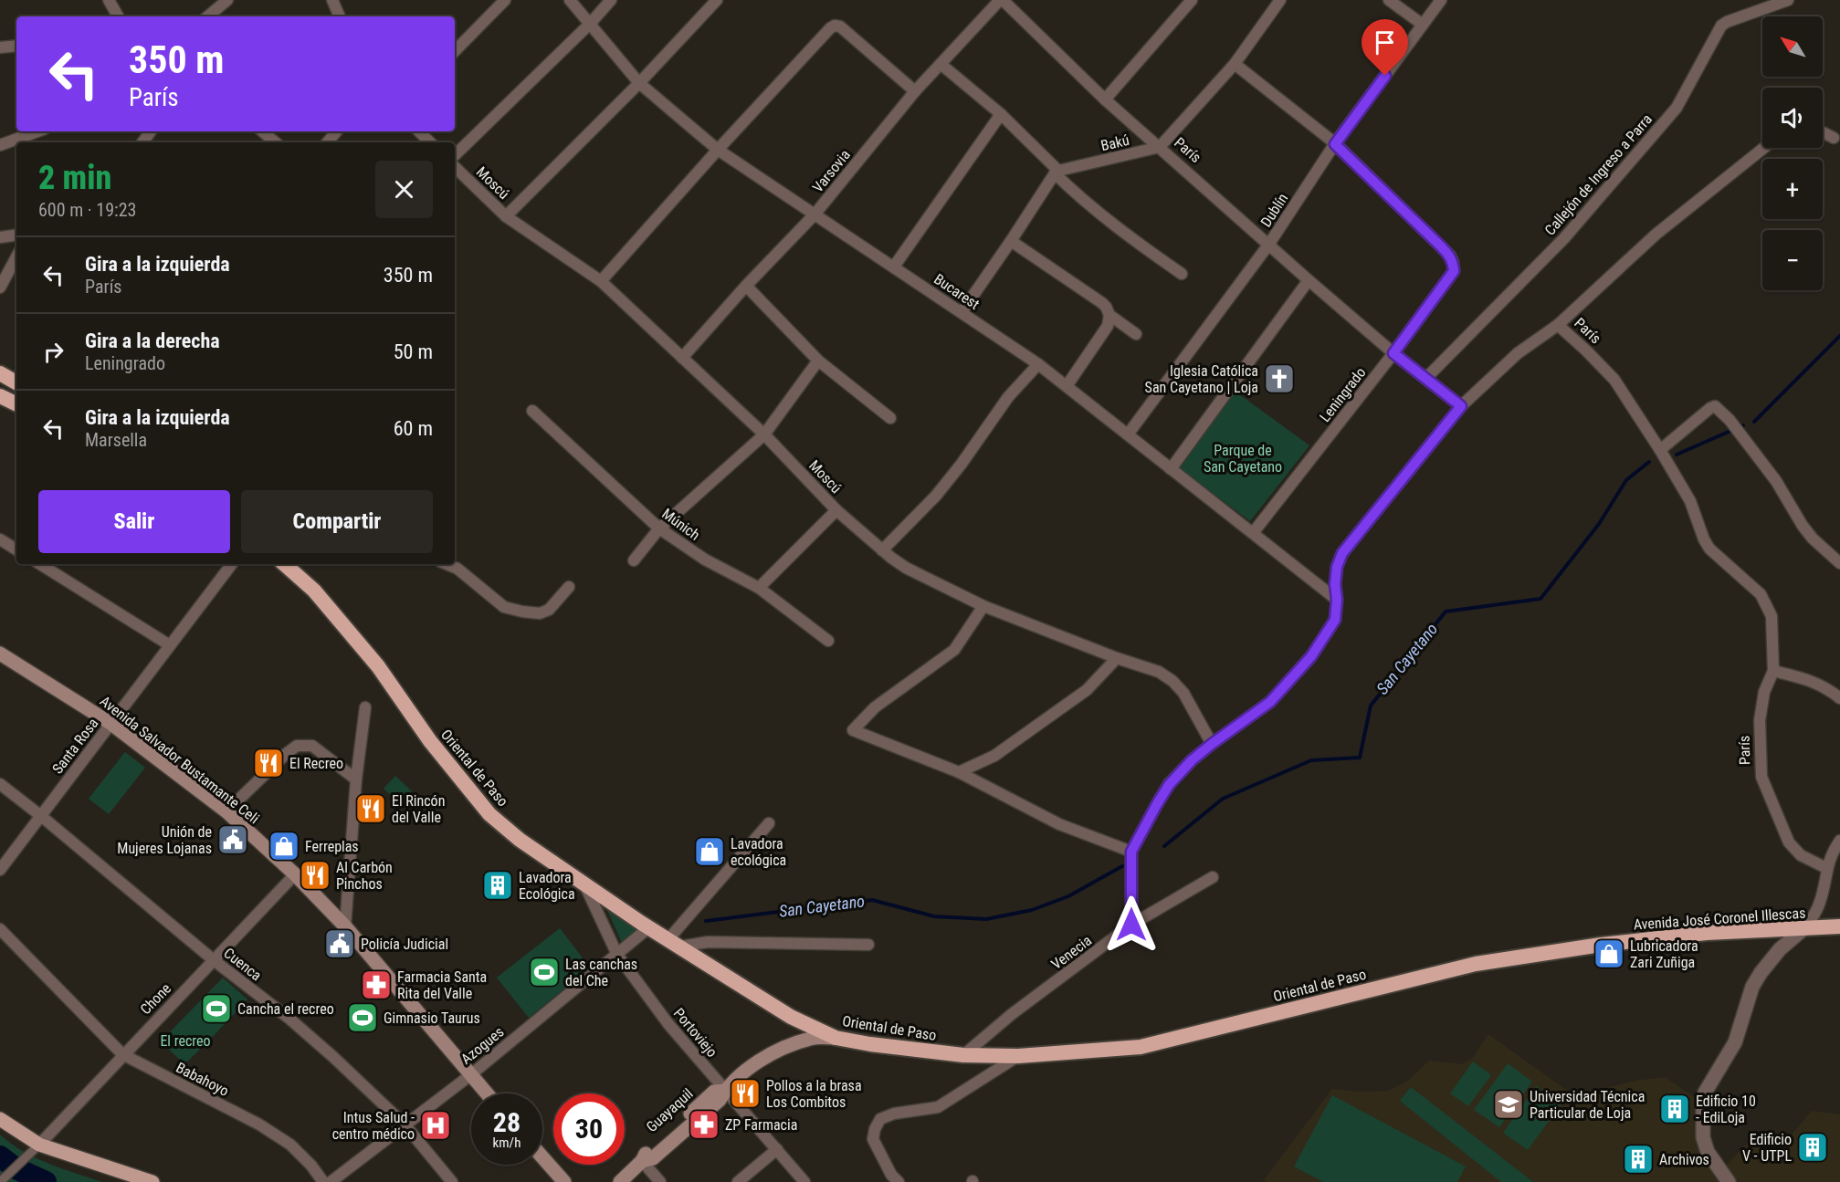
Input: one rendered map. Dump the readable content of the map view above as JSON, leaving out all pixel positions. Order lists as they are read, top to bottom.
{
  "streets": {
    "highway": ["Oriental de Paso", "Avenida José Coronel Illescas"],
    "main road": ["Avenida Salvador Bustamante Celi", "Guayaquil"],
    "street": [
      "Bakú",
      "París",
      "Varsovia",
      "Callejón de Ingreso a Parra",
      "Moscú",
      "Dublín",
      "Bucarest",
      "Leningrado",
      "Múnich",
      "Santa Rosa",
      "Venecia",
      "Cuenca",
      "Chone",
      "Portoviejo",
      "Azogues",
      "Babahoyo"
    ]
  },
  "crossings": [
    ["Bakú", "París"],
    ["París", "Varsovia"],
    ["París", "Callejón de Ingreso a Parra"],
    ["París", "Dublín"],
    ["París", "Leningrado"],
    ["Varsovia", "Moscú"],
    ["Varsovia", "Bucarest"],
    ["Dublín", "Bucarest"],
    ["Dublín", "Leningrado"],
    ["Bucarest", "Leningrado"],
    ["Santa Rosa", "Avenida Salvador Bustamante Celi"],
    ["Santa Rosa", "Cuenca"],
    ["Avenida Salvador Bustamante Celi", "Chone"],
    ["Avenida Salvador Bustamante Celi", "Azogues"],
    ["Oriental de Paso", "Avenida José Coronel Illescas"],
    ["Oriental de Paso", "Venecia"],
    ["Oriental de Paso", "Portoviejo"],
    ["Oriental de Paso", "Azogues"],
    ["Oriental de Paso", "Guayaquil"],
    ["Cuenca", "Chone"],
    ["Cuenca", "Azogues"],
    ["Chone", "Babahoyo"],
    ["Portoviejo", "Azogues"],
    ["Portoviejo", "Guayaquil"]
  ],
  "water": ["San Cayetano"],
  "parks": ["Parque de San Cayetano", "El recreo"],
  "places": {
    "church": ["Iglesia Católica San Cayetano | Loja"],
    "restaurant": [
      "El Recreo",
      "El Rincón del Valle",
      "Al Carbón Pinchos",
      "Pollos a la brasa Los Combitos"
    ],
    "public building": ["Unión de Mujeres Lojanas", "Policía Judicial"],
    "shop": ["Ferreplas", "Lavadora ecológica", "Lubricadora Zari Zuñiga"],
    "building": [
      "Lavadora Ecológica",
      "Edificio 10 - EdiLoja",
      "Edificio V - UTPL",
      "Archivos"
    ],
    "sports": ["Las canchas del Che", "Cancha el recreo", "Gimnasio Taurus"],
    "pharmacy": ["Farmacia Santa Rita del Valle", "ZP Farmacia"],
    "school or university": ["Universidad Técnica Particular de Loja"],
    "hospital": ["Intus Salud - centro médico"]
  },
  "north": "top left",
  "page": {
    "map_buttons": ["+", "−"],
    "turn": ["350 m", "París"],
    "heading": ["2 min", "600 m · 19:23"],
    "list": [
      {
        "name": "Gira a la izquierda",
        "note": "París",
        "value": "350 m"
      },
      {
        "name": "Gira a la derecha",
        "note": "Leningrado",
        "value": "50 m"
      },
      {
        "name": "Gira a la izquierda",
        "note": "Marsella",
        "value": "60 m"
      }
    ],
    "buttons": ["Salir", "Compartir"],
    "speed": "28 km/h",
    "limit": "30"
  }
}
